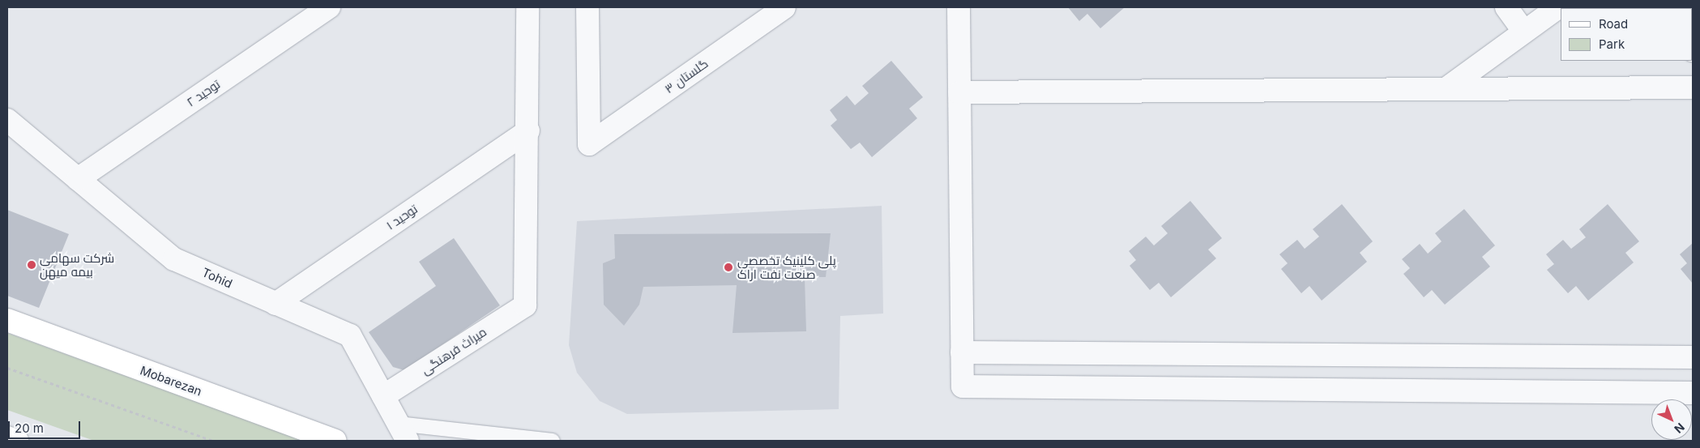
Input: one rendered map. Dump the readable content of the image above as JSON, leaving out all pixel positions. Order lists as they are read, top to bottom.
{
  "streets": {
    "street": [
      "گلستان ۳",
      "توحید ۲",
      "توحید ۱",
      "Tohid",
      "میراث فرهنگی",
      "Mobarezan"
    ]
  },
  "crossings": [
    ["توحید ۲", "Tohid"],
    ["توحید ۱", "Tohid"],
    ["توحید ۱", "میراث فرهنگی"],
    ["Tohid", "میراث فرهنگی"]
  ],
  "places": ["شرکت سهامی بیمه میهن", "پلی کلینیک تخصصی صنعت نفت اراک"],
  "legend": ["Road", "Park"],
  "scale_bar": "20 m",
  "north": "bottom right"
}
